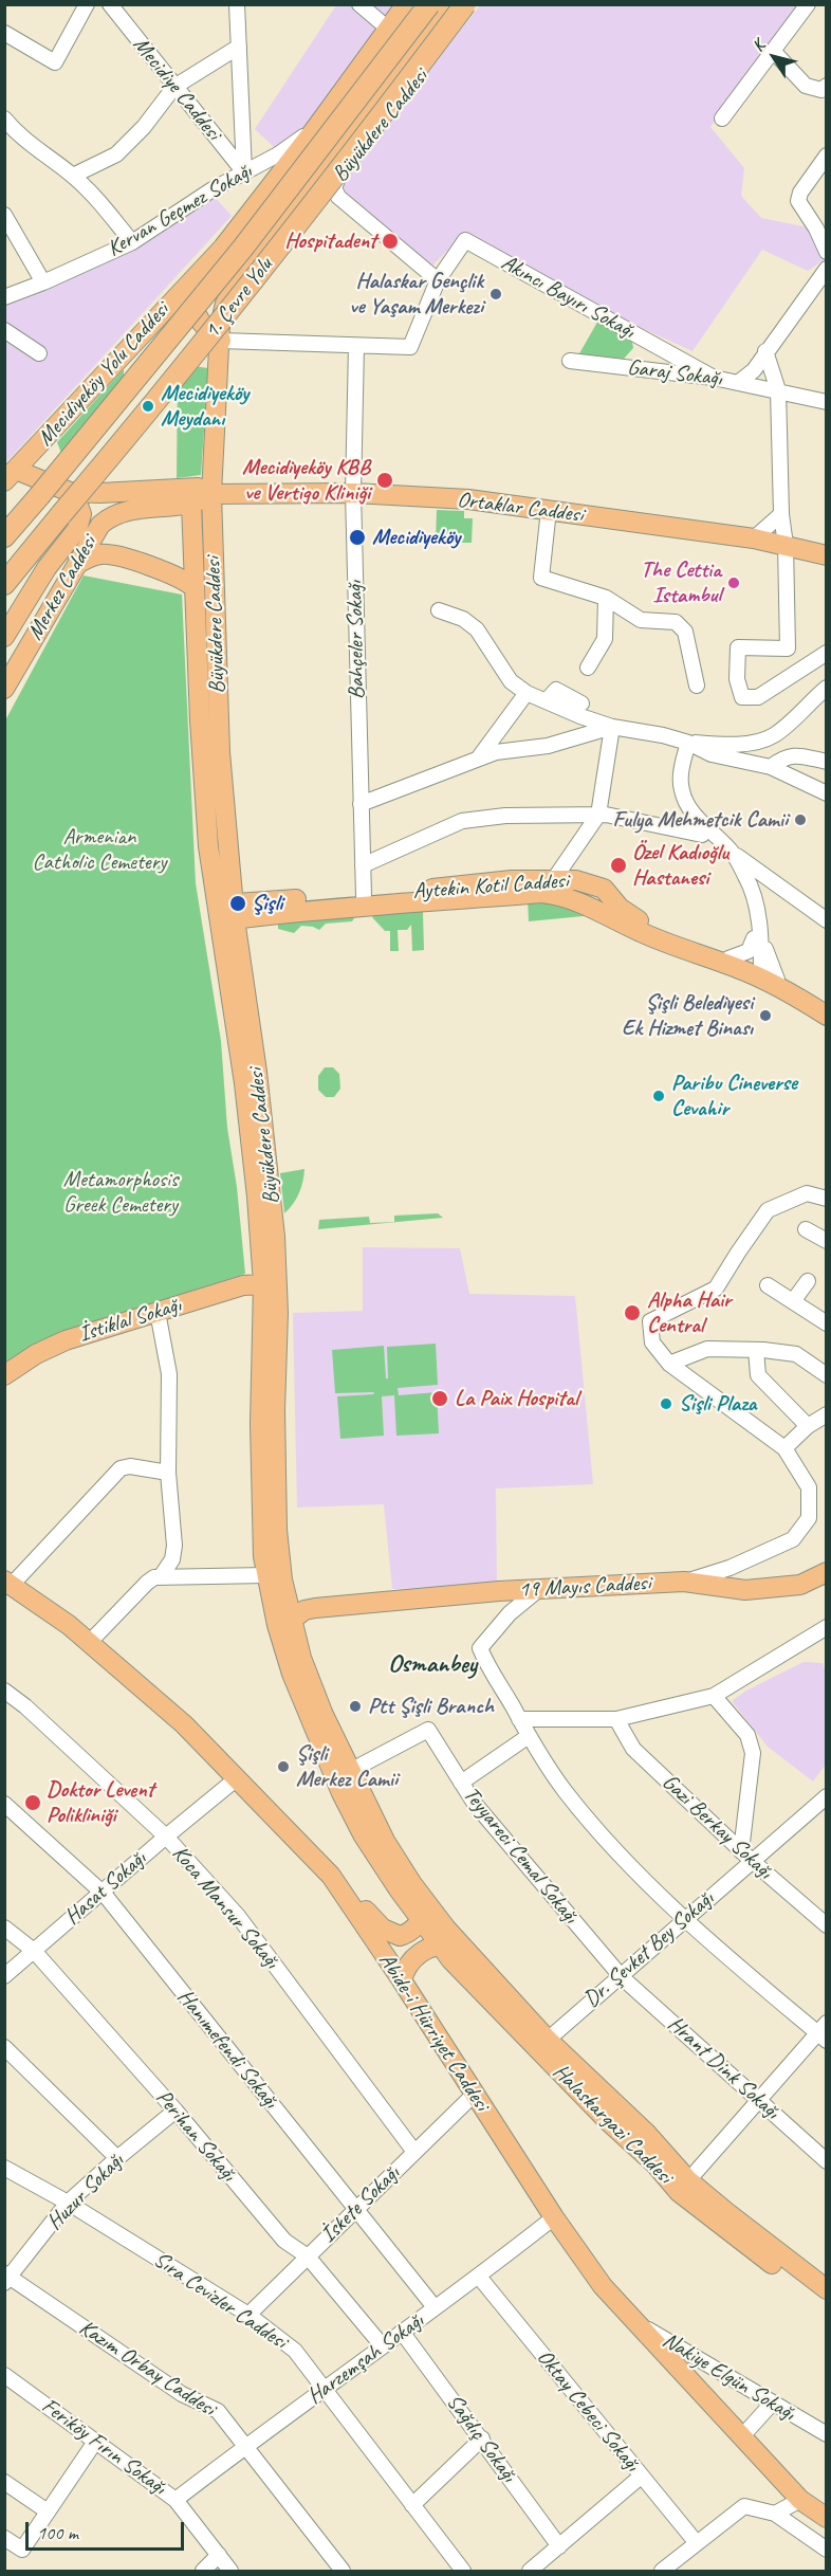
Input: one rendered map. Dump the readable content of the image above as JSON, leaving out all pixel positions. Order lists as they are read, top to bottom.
{
  "streets": {
    "highway": ["1. Çevre Yolu"],
    "main road": [
      "Büyükdere Caddesi",
      "Mecidiyeköy Yolu Caddesi",
      "Ortaklar Caddesi",
      "Merkez Caddesi",
      "Aytekin Kotil Caddesi",
      "İstiklal Sokağı",
      "19 Mayıs Caddesi",
      "Abide-i Hürriyet Caddesi",
      "Halaskargazi Caddesi"
    ],
    "street": [
      "Mecidiye Caddesi",
      "Kervan Geçmez Sokağı",
      "Akıncı Bayırı Sokağı",
      "Garaj Sokağı",
      "Bahçeler Sokağı",
      "Gazi Berkay Sokağı",
      "Teyyareci Cemal Sokağı",
      "Hasat Sokağı",
      "Koca Mansur Sokağı",
      "Dr. Şevket Bey Sokağı",
      "Hanımefendi Sokağı",
      "Hrant Dink Sokağı",
      "Perihan Sokağı",
      "Huzur Sokağı",
      "İskete Sokağı",
      "Sıra Cevizler Caddesi",
      "Harzemşah Sokağı",
      "Kazım Orbay Caddesi",
      "Nakiye Elgün Sokağı",
      "Oktay Cebeci Sokağı",
      "Sağdıç Sokağı",
      "Feriköy Fırın Sokağı"
    ]
  },
  "crossings": [
    ["Mecidiye Caddesi", "Kervan Geçmez Sokağı"],
    ["Büyükdere Caddesi", "Ortaklar Caddesi"],
    ["Büyükdere Caddesi", "Merkez Caddesi"],
    ["Büyükdere Caddesi", "Aytekin Kotil Caddesi"],
    ["Büyükdere Caddesi", "İstiklal Sokağı"],
    ["Büyükdere Caddesi", "19 Mayıs Caddesi"],
    ["Büyükdere Caddesi", "Teyyareci Cemal Sokağı"],
    ["Büyükdere Caddesi", "Halaskargazi Caddesi"],
    ["Akıncı Bayırı Sokağı", "Garaj Sokağı"],
    ["Akıncı Bayırı Sokağı", "Bahçeler Sokağı"],
    ["Ortaklar Caddesi", "Merkez Caddesi"],
    ["Ortaklar Caddesi", "Bahçeler Sokağı"],
    ["Bahçeler Sokağı", "Aytekin Kotil Caddesi"],
    ["Gazi Berkay Sokağı", "Dr. Şevket Bey Sokağı"],
    ["Teyyareci Cemal Sokağı", "Dr. Şevket Bey Sokağı"],
    ["Teyyareci Cemal Sokağı", "Hrant Dink Sokağı"],
    ["Hasat Sokağı", "Koca Mansur Sokağı"],
    ["Hasat Sokağı", "Abide-i Hürriyet Caddesi"],
    ["Hasat Sokağı", "Hanımefendi Sokağı"],
    ["Hasat Sokağı", "Perihan Sokağı"],
    ["Koca Mansur Sokağı", "İskete Sokağı"],
    ["Dr. Şevket Bey Sokağı", "Hrant Dink Sokağı"],
    ["Dr. Şevket Bey Sokağı", "Halaskargazi Caddesi"],
    ["Abide-i Hürriyet Caddesi", "İskete Sokağı"],
    ["Abide-i Hürriyet Caddesi", "Harzemşah Sokağı"],
    ["Abide-i Hürriyet Caddesi", "Nakiye Elgün Sokağı"],
    ["Hanımefendi Sokağı", "İskete Sokağı"],
    ["Hanımefendi Sokağı", "Harzemşah Sokağı"],
    ["Perihan Sokağı", "Huzur Sokağı"],
    ["Perihan Sokağı", "İskete Sokağı"],
    ["Perihan Sokağı", "Harzemşah Sokağı"],
    ["Huzur Sokağı", "Sıra Cevizler Caddesi"],
    ["Huzur Sokağı", "Kazım Orbay Caddesi"],
    ["İskete Sokağı", "Sıra Cevizler Caddesi"],
    ["Sıra Cevizler Caddesi", "Harzemşah Sokağı"],
    ["Harzemşah Sokağı", "Kazım Orbay Caddesi"],
    ["Harzemşah Sokağı", "Oktay Cebeci Sokağı"],
    ["Harzemşah Sokağı", "Sağdıç Sokağı"],
    ["Harzemşah Sokağı", "Feriköy Fırın Sokağı"]
  ],
  "districts": ["Osmanbey"],
  "parks": ["Armenian Catholic Cemetery", "Metamorphosis Greek Cemetery"],
  "places": [
    "Hospitadent",
    "Halaskar Gençlik ve Yaşam Merkezi",
    "Mecidiyeköy Meydanı",
    "Mecidiyeköy KBB ve Vertigo Kliniği",
    "Mecidiyeköy",
    "The Cettia Istambul",
    "Fulya Mehmetcik Camii",
    "Özel Kadıoğlu Hastanesi",
    "Şişli",
    "Şişli Belediyesi Ek Hizmet Binası",
    "Paribu Cineverse Cevahir",
    "Alpha Hair Central",
    "La Paix Hospital",
    "Sişli Plaza",
    "Ptt Şişli Branch",
    "Şişli Merkez Camii",
    "Doktor Levent Polikliniği"
  ],
  "scale_bar": "100 m",
  "north": "top left"
}
